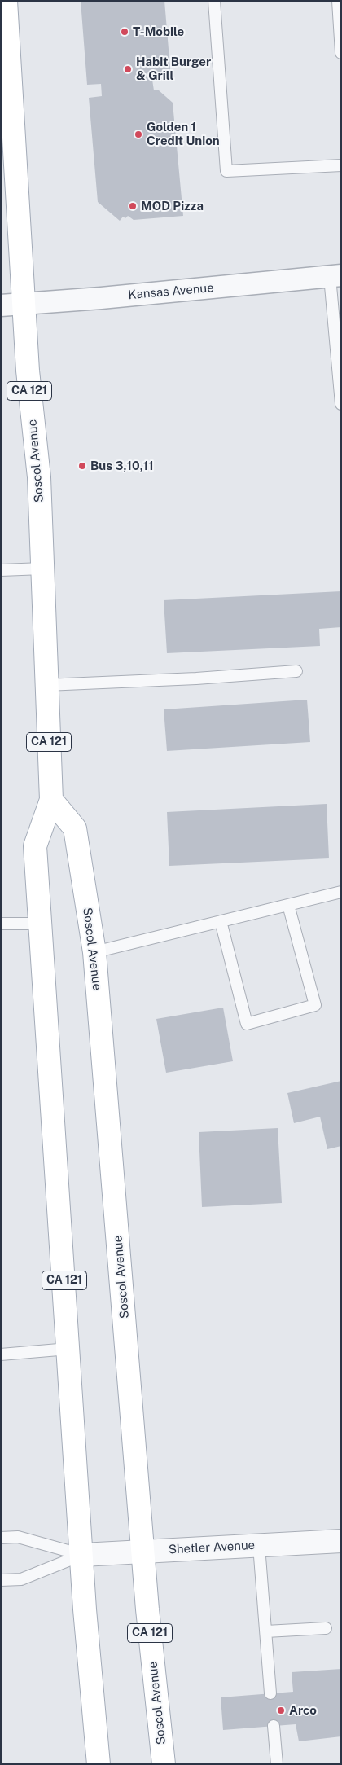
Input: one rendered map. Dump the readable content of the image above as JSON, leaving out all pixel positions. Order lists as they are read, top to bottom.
{
  "streets": {
    "main road": ["CA 121", "Soscol Avenue"],
    "street": ["Kansas Avenue", "Shetler Avenue"]
  },
  "crossings": [
    ["Kansas Avenue", "Soscol Avenue"],
    ["Soscol Avenue", "Shetler Avenue"]
  ],
  "places": [
    "T-Mobile",
    "Habit Burger & Grill",
    "Golden 1 Credit Union",
    "MOD Pizza",
    "Bus 3,10,11",
    "Arco"
  ]
}
